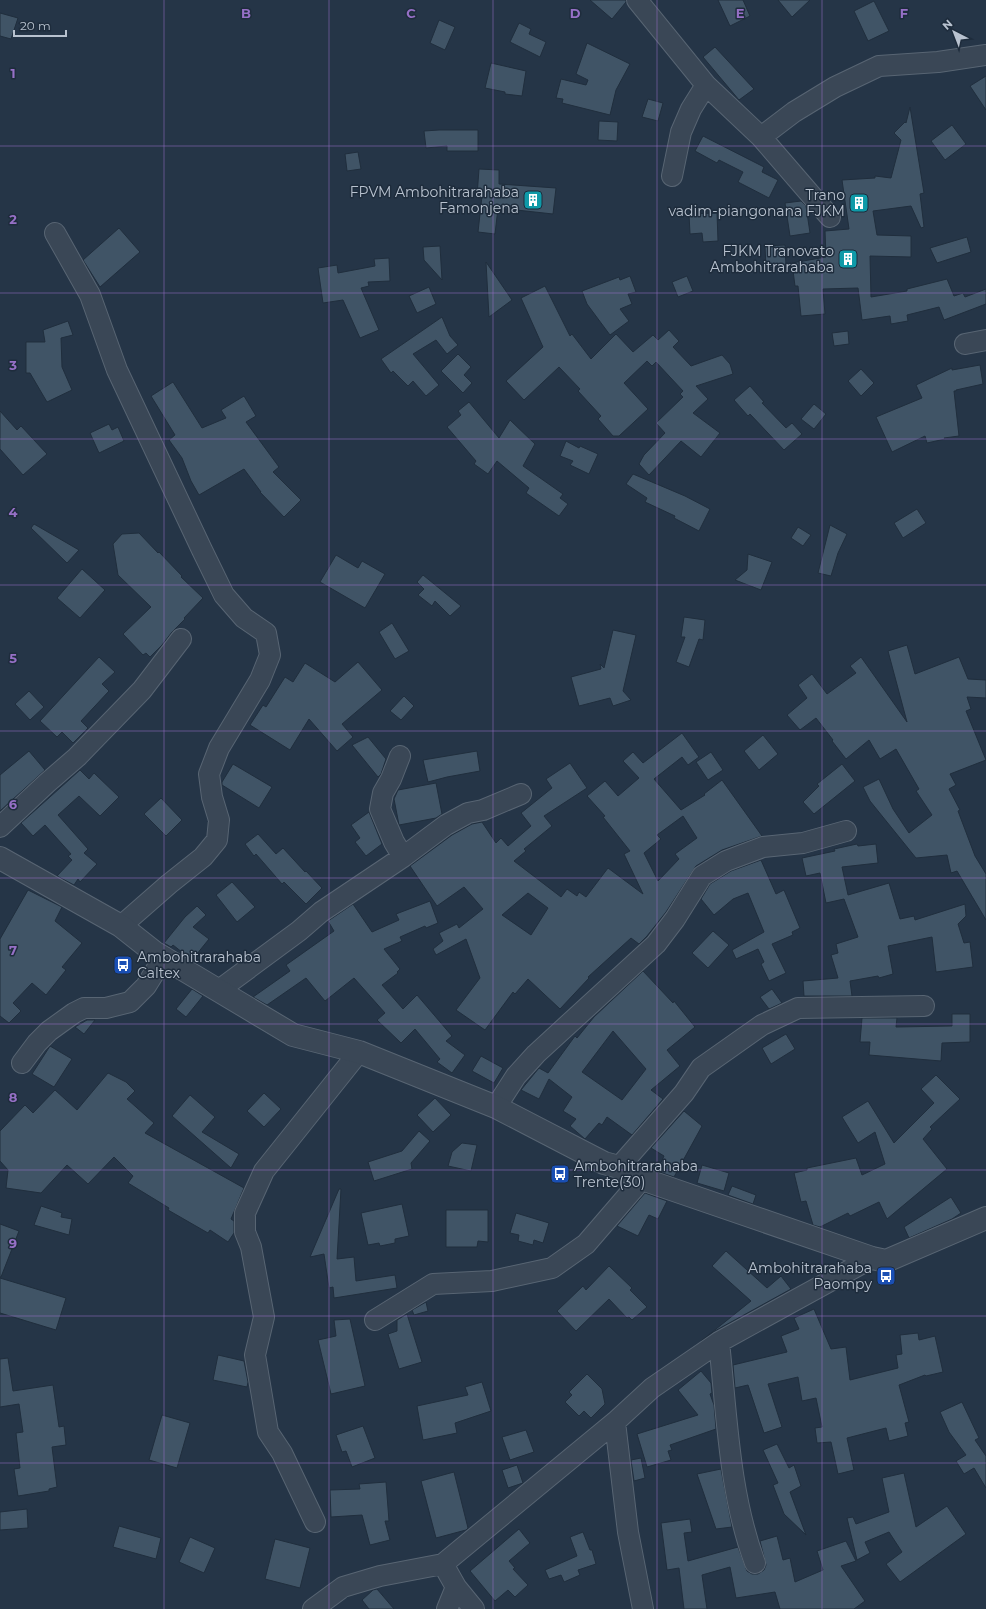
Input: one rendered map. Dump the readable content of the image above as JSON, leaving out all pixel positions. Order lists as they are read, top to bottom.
{
  "places": {
    "building": ["FPVM Ambohitrarahaba Famonjena", "Trano vadim-piangonana FJKM", "FJKM Tranovato Ambohitrarahaba"],
    "bus stop": ["Ambohitrarahaba Caltex", "Ambohitrarahaba Trente(30)", "Ambohitrarahaba Paompy"]
  },
  "scale_bar": "20 m",
  "north": "top left",
  "grid": {
    "columns": [
      "B",
      "C",
      "D",
      "E",
      "F"
    ],
    "rows": [
      "1",
      "2",
      "3",
      "4",
      "5",
      "6",
      "7",
      "8",
      "9"
    ]
  }
}
